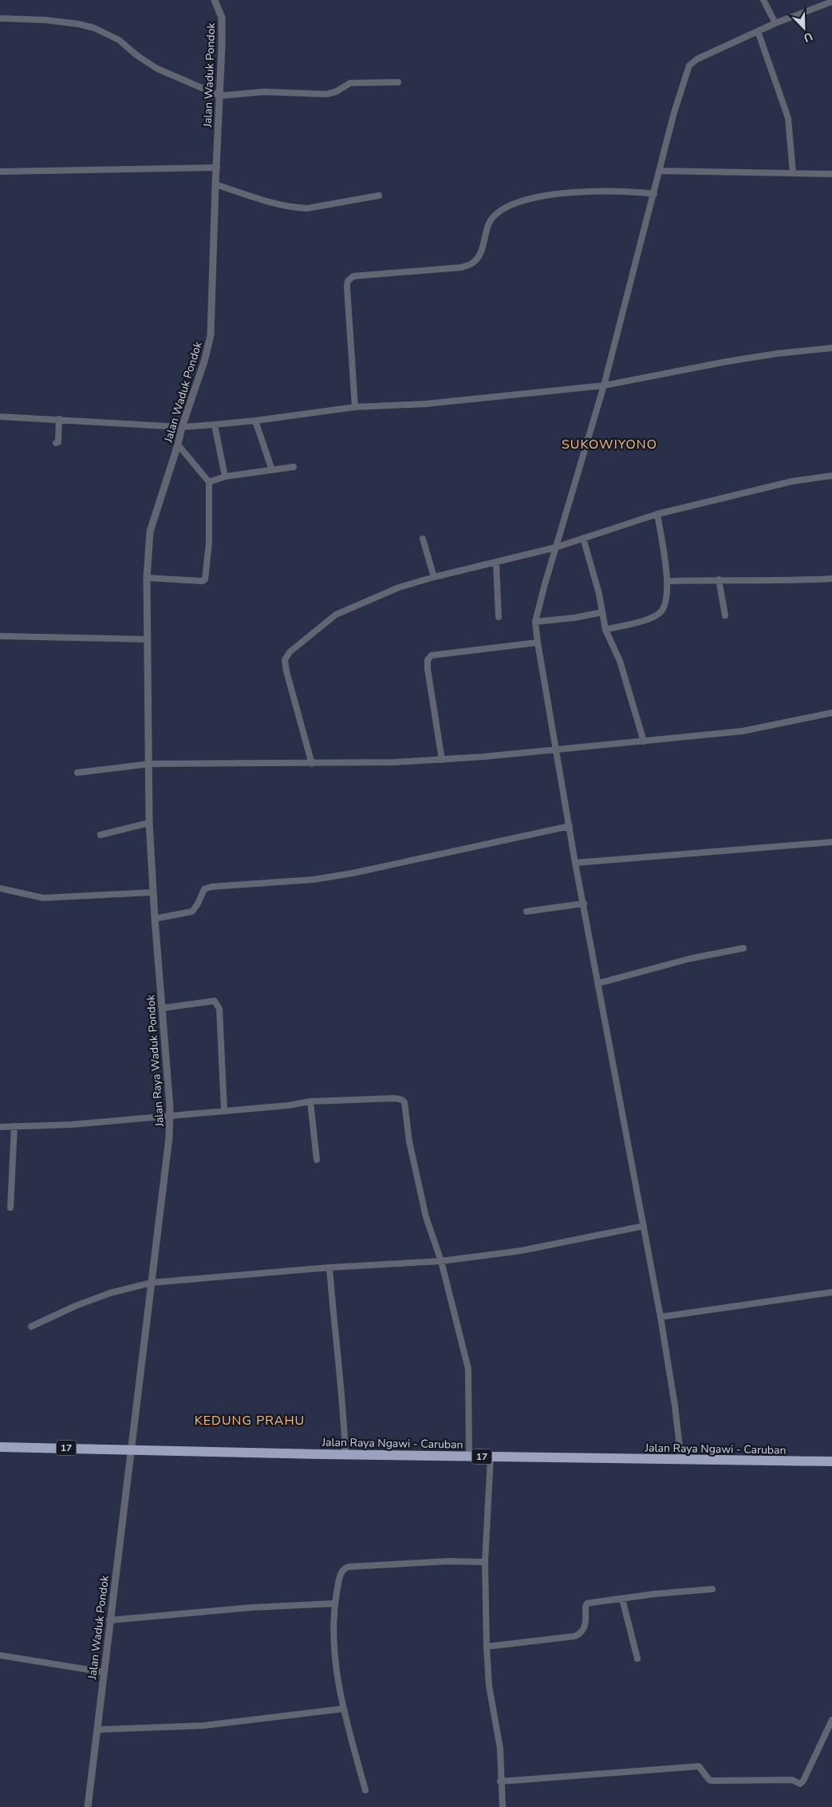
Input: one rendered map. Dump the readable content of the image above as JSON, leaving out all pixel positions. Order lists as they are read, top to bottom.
{
  "streets": {
    "highway": ["Jalan Raya Ngawi - Caruban", "17"],
    "street": ["Jalan Waduk Pondok", "Jalan Raya Waduk Pondok"]
  },
  "crossings": [
    ["Jalan Waduk Pondok", "Jalan Raya Waduk Pondok"],
    ["Jalan Waduk Pondok", "Jalan Raya Ngawi - Caruban"],
    ["Jalan Raya Waduk Pondok", "Jalan Raya Ngawi - Caruban"]
  ],
  "districts": ["SUKOWIYONO", "KEDUNG PRAHU"],
  "north": "bottom right"
}
